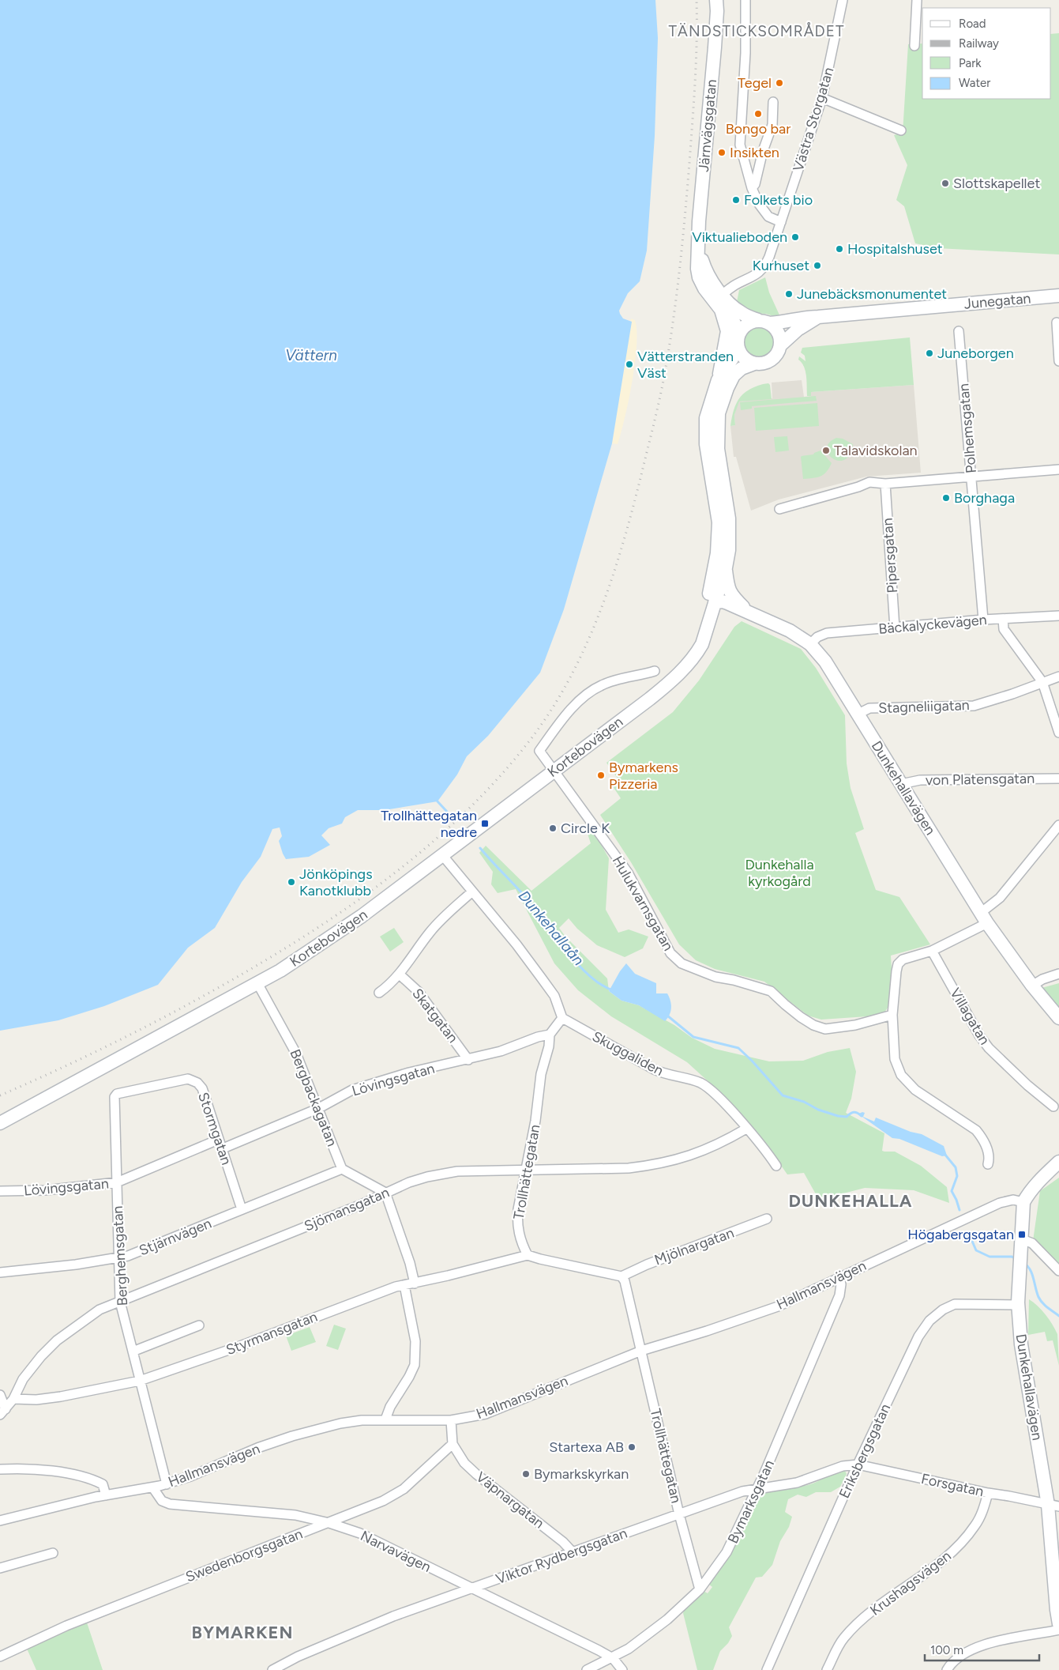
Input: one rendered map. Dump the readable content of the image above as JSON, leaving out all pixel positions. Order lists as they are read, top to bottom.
{
  "streets": {
    "street": [
      "Västra Storgatan",
      "Järnvägsgatan",
      "Junegatan",
      "Polhemsgatan",
      "Pipersgatan",
      "Bäckalyckevägen",
      "Stagneliigatan",
      "Kortebovägen",
      "von Platensgatan",
      "Dunkehallavägen",
      "Hulukvarnsgatan",
      "Skatgatan",
      "Villagatan",
      "Skuggaliden",
      "Lövingsgatan",
      "Bergbackagatan",
      "Stormgatan",
      "Trollhättegatan",
      "Sjömansgatan",
      "Stjärnvägen",
      "Mjölnargatan",
      "Berghemsgatan",
      "Hallmansvägen",
      "Styrmansgatan",
      "Eriksbergsgatan",
      "Forsgatan",
      "Väpnargatan",
      "Bymarksgatan",
      "Narvavägen",
      "Swedenborgsgatan",
      "Viktor Rydbergsgatan",
      "Krushagsvägen"
    ]
  },
  "crossings": [
    ["Västra Storgatan", "Järnvägsgatan"],
    ["Järnvägsgatan", "Junegatan"],
    ["Järnvägsgatan", "Kortebovägen"],
    ["Junegatan", "Kortebovägen"],
    ["Polhemsgatan", "Bäckalyckevägen"],
    ["Pipersgatan", "Bäckalyckevägen"],
    ["Bäckalyckevägen", "Dunkehallavägen"],
    ["Stagneliigatan", "Dunkehallavägen"],
    ["Kortebovägen", "Dunkehallavägen"],
    ["Kortebovägen", "Hulukvarnsgatan"],
    ["Kortebovägen", "Bergbackagatan"],
    ["von Platensgatan", "Dunkehallavägen"],
    ["Dunkehallavägen", "Hallmansvägen"],
    ["Dunkehallavägen", "Eriksbergsgatan"],
    ["Dunkehallavägen", "Forsgatan"],
    ["Skatgatan", "Lövingsgatan"],
    ["Skuggaliden", "Trollhättegatan"],
    ["Skuggaliden", "Sjömansgatan"],
    ["Lövingsgatan", "Bergbackagatan"],
    ["Lövingsgatan", "Stormgatan"],
    ["Lövingsgatan", "Trollhättegatan"],
    ["Lövingsgatan", "Berghemsgatan"],
    ["Bergbackagatan", "Stjärnvägen"],
    ["Stormgatan", "Stjärnvägen"],
    ["Stormgatan", "Berghemsgatan"],
    ["Trollhättegatan", "Sjömansgatan"],
    ["Trollhättegatan", "Mjölnargatan"],
    ["Trollhättegatan", "Hallmansvägen"],
    ["Trollhättegatan", "Styrmansgatan"],
    ["Trollhättegatan", "Bymarksgatan"],
    ["Trollhättegatan", "Viktor Rydbergsgatan"],
    ["Sjömansgatan", "Berghemsgatan"],
    ["Sjömansgatan", "Styrmansgatan"],
    ["Stjärnvägen", "Berghemsgatan"],
    ["Berghemsgatan", "Hallmansvägen"],
    ["Berghemsgatan", "Styrmansgatan"],
    ["Hallmansvägen", "Bymarksgatan"],
    ["Hallmansvägen", "Narvavägen"],
    ["Eriksbergsgatan", "Forsgatan"],
    ["Eriksbergsgatan", "Viktor Rydbergsgatan"],
    ["Forsgatan", "Viktor Rydbergsgatan"],
    ["Forsgatan", "Krushagsvägen"],
    ["Väpnargatan", "Swedenborgsgatan"],
    ["Väpnargatan", "Viktor Rydbergsgatan"],
    ["Bymarksgatan", "Narvavägen"],
    ["Bymarksgatan", "Viktor Rydbergsgatan"],
    ["Narvavägen", "Swedenborgsgatan"],
    ["Narvavägen", "Viktor Rydbergsgatan"]
  ],
  "districts": ["TÄNDSTICKSOMRÅDET", "DUNKEHALLA", "BYMARKEN"],
  "water": ["Vättern", "Dunkehallaån"],
  "parks": ["Dunkehalla kyrkogård"],
  "places": {
    "other": [
      "Tegel",
      "Bongo bar",
      "Insikten",
      "Slottskapellet",
      "Folkets bio",
      "Viktualieboden",
      "Hospitalshuset",
      "Kurhuset",
      "Junebäcksmonumentet",
      "Juneborgen",
      "Vätterstranden Väst",
      "Talavidskolan",
      "Borghaga",
      "Bymarkens Pizzeria",
      "Circle K",
      "Jönköpings Kanotklubb",
      "Startexa AB",
      "Bymarkskyrkan"
    ],
    "transit": ["Trollhättegatan nedre", "Högabergsgatan"]
  },
  "legend": [
    "Road",
    "Railway",
    "Park",
    "Water"
  ],
  "scale_bar": "100 m"
}
